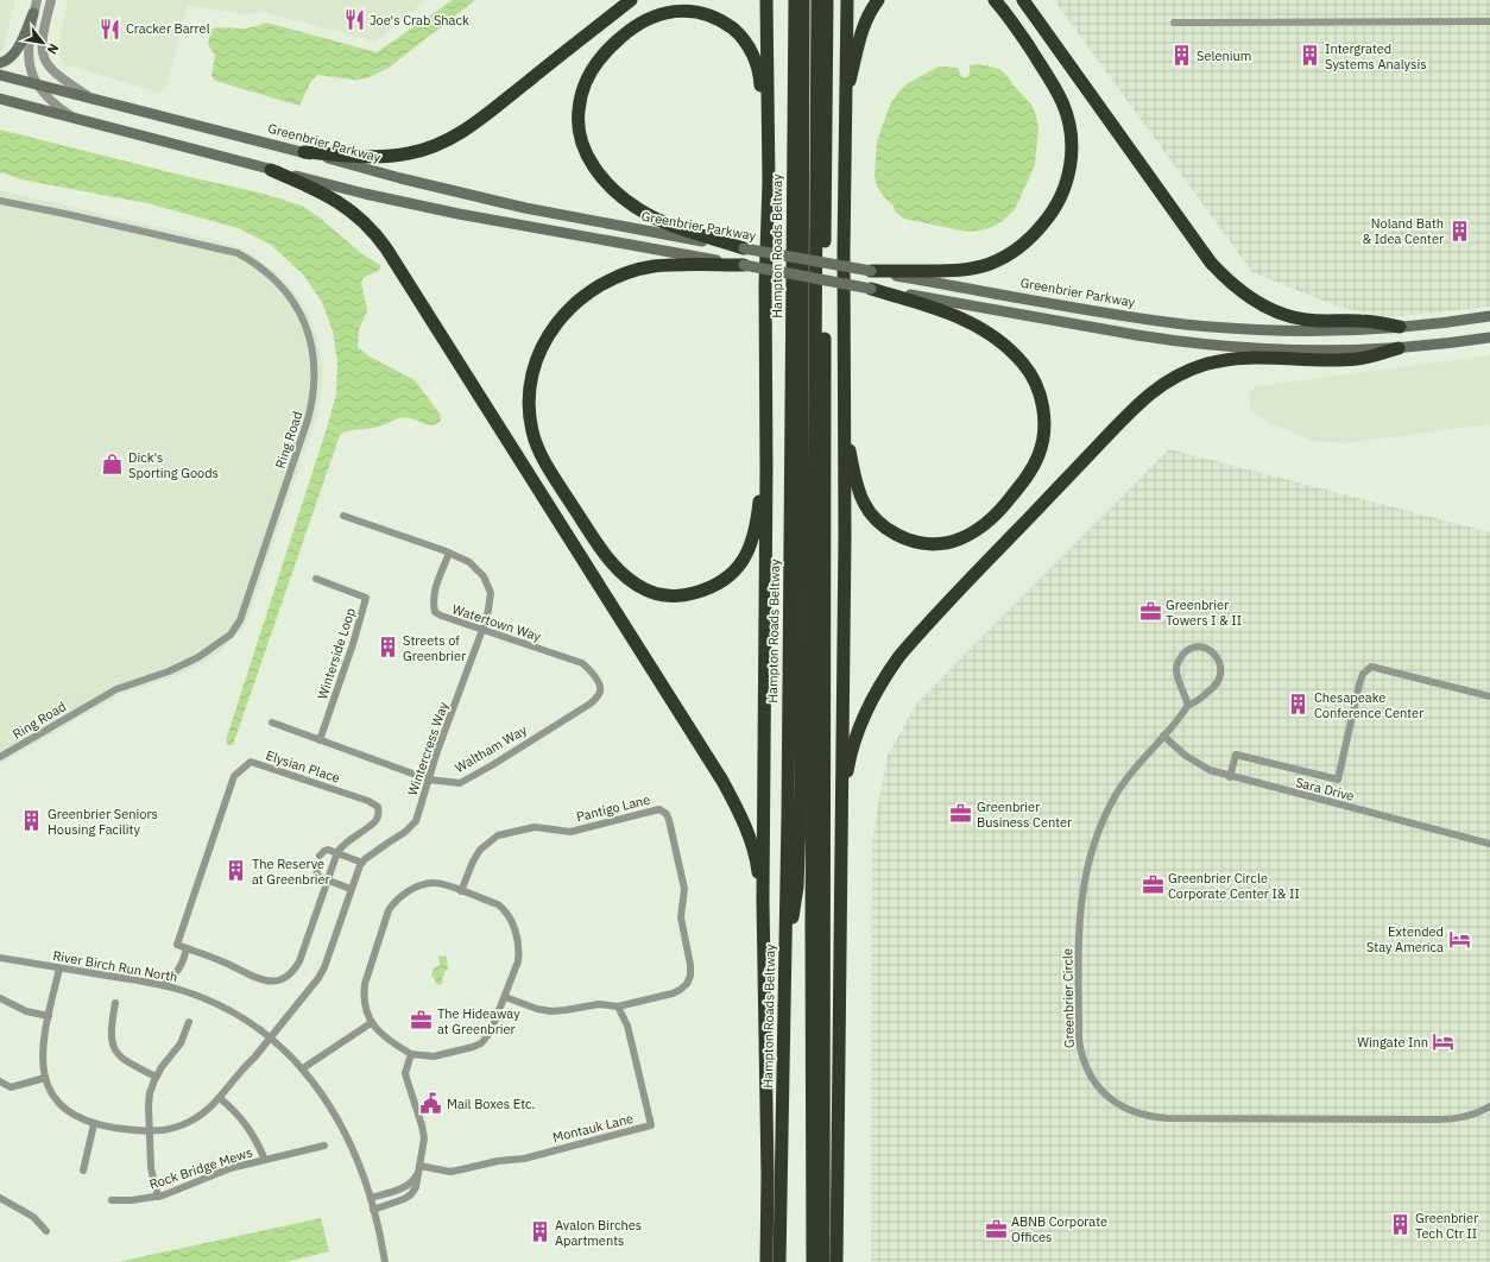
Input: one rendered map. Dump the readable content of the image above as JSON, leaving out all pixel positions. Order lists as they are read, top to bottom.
{
  "streets": {
    "highway": ["Hampton Roads Beltway"],
    "main road": ["Greenbrier Parkway"],
    "street": [
      "Ring Road",
      "Watertown Way",
      "Winterside Loop",
      "Wintercress Way",
      "Waltham Way",
      "Elysian Place",
      "Sara Drive",
      "Pantigo Lane",
      "River Birch Run North",
      "Greenbrier Circle",
      "Montauk Lane",
      "Rock Bridge Mews"
    ]
  },
  "crossings": [
    ["Watertown Way", "Wintercress Way"],
    ["Watertown Way", "Waltham Way"],
    ["Winterside Loop", "Waltham Way"],
    ["Wintercress Way", "Waltham Way"],
    ["Wintercress Way", "River Birch Run North"],
    ["Sara Drive", "Greenbrier Circle"],
    ["Pantigo Lane", "Montauk Lane"]
  ],
  "places": {
    "restaurant": ["Joe's Crab Shack", "Cracker Barrel"],
    "building": [
      "Selenium",
      "Intergrated Systems Analysis",
      "Noland Bath & Idea Center",
      "Streets of Greenbrier",
      "Chesapeake Conference Center",
      "Greenbrier Seniors Housing Facility",
      "The Reserve at Greenbrier",
      "Greenbrier Tech Ctr II",
      "Avalon Birches Apartments"
    ],
    "shop": ["Dick's Sporting Goods"],
    "office": [
      "Greenbrier Towers I & II",
      "Greenbrier Business Center",
      "Greenbrier Circle Corporate Center I& II",
      "The Hideaway at Greenbrier",
      "ABNB Corporate Offices"
    ],
    "hotel": ["Extended Stay America", "Wingate Inn"],
    "public building": ["Mail Boxes Etc."]
  },
  "north": "bottom right"
}
